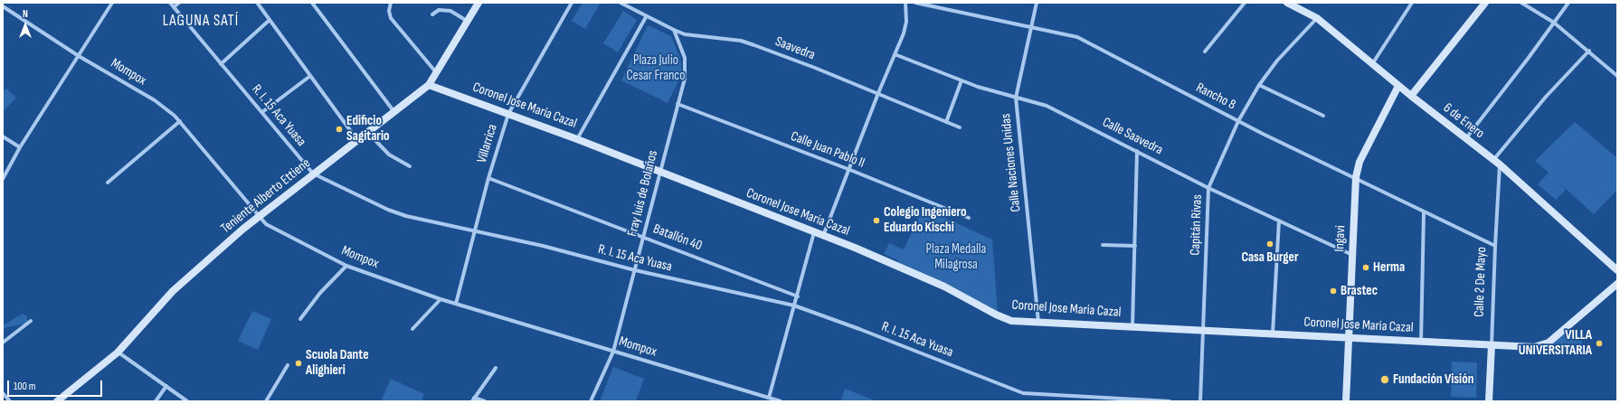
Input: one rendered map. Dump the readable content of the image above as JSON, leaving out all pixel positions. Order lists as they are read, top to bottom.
{
  "streets": {
    "street": [
      "Saavedra",
      "Mompox",
      "Rancho 8",
      "Coronel Jose Maria Cazal",
      "R. I. 15 Aca Yuasa",
      "6 de Enero",
      "Calle Saavedra",
      "Villarrica",
      "Calle Juan Pablo II",
      "Calle Naciones Unidas",
      "Fray luis de Bolaños",
      "Teniente Alberto Ettiene",
      "Capitán Rivas",
      "Batallón 40",
      "Ingavi",
      "Calle 2 De Mayo"
    ]
  },
  "crossings": [
    ["Saavedra", "Fray luis de Bolaños"],
    ["Mompox", "Villarrica"],
    ["Mompox", "Fray luis de Bolaños"],
    ["Mompox", "Teniente Alberto Ettiene"],
    ["Rancho 8", "Calle Naciones Unidas"],
    ["Rancho 8", "Capitán Rivas"],
    ["Rancho 8", "Ingavi"],
    ["Rancho 8", "Calle 2 De Mayo"],
    ["Coronel Jose Maria Cazal", "Villarrica"],
    ["Coronel Jose Maria Cazal", "Calle Naciones Unidas"],
    ["Coronel Jose Maria Cazal", "Fray luis de Bolaños"],
    ["Coronel Jose Maria Cazal", "Teniente Alberto Ettiene"],
    ["Coronel Jose Maria Cazal", "Capitán Rivas"],
    ["Coronel Jose Maria Cazal", "Ingavi"],
    ["Coronel Jose Maria Cazal", "Calle 2 De Mayo"],
    ["R. I. 15 Aca Yuasa", "Villarrica"],
    ["R. I. 15 Aca Yuasa", "Fray luis de Bolaños"],
    ["R. I. 15 Aca Yuasa", "Teniente Alberto Ettiene"],
    ["6 de Enero", "Capitán Rivas"],
    ["6 de Enero", "Ingavi"],
    ["6 de Enero", "Calle 2 De Mayo"],
    ["Calle Saavedra", "Calle Naciones Unidas"],
    ["Calle Saavedra", "Capitán Rivas"],
    ["Calle Saavedra", "Ingavi"],
    ["Villarrica", "Batallón 40"],
    ["Calle Juan Pablo II", "Fray luis de Bolaños"],
    ["Fray luis de Bolaños", "Batallón 40"]
  ],
  "districts": ["LAGUNA SATÍ"],
  "parks": ["Plaza Julio Cesar Franco", "Plaza Medalla Milagrosa"],
  "places": [
    "Edificio Sagitario",
    "Colegio Ingeniero Eduardo Kischi",
    "Casa Burger",
    "Herma",
    "Brastec",
    "VILLA UNIVERSITARIA",
    "Scuola Dante Alighieri",
    "Fundación Visión"
  ],
  "scale_bar": "100 m",
  "north": "top"
}
